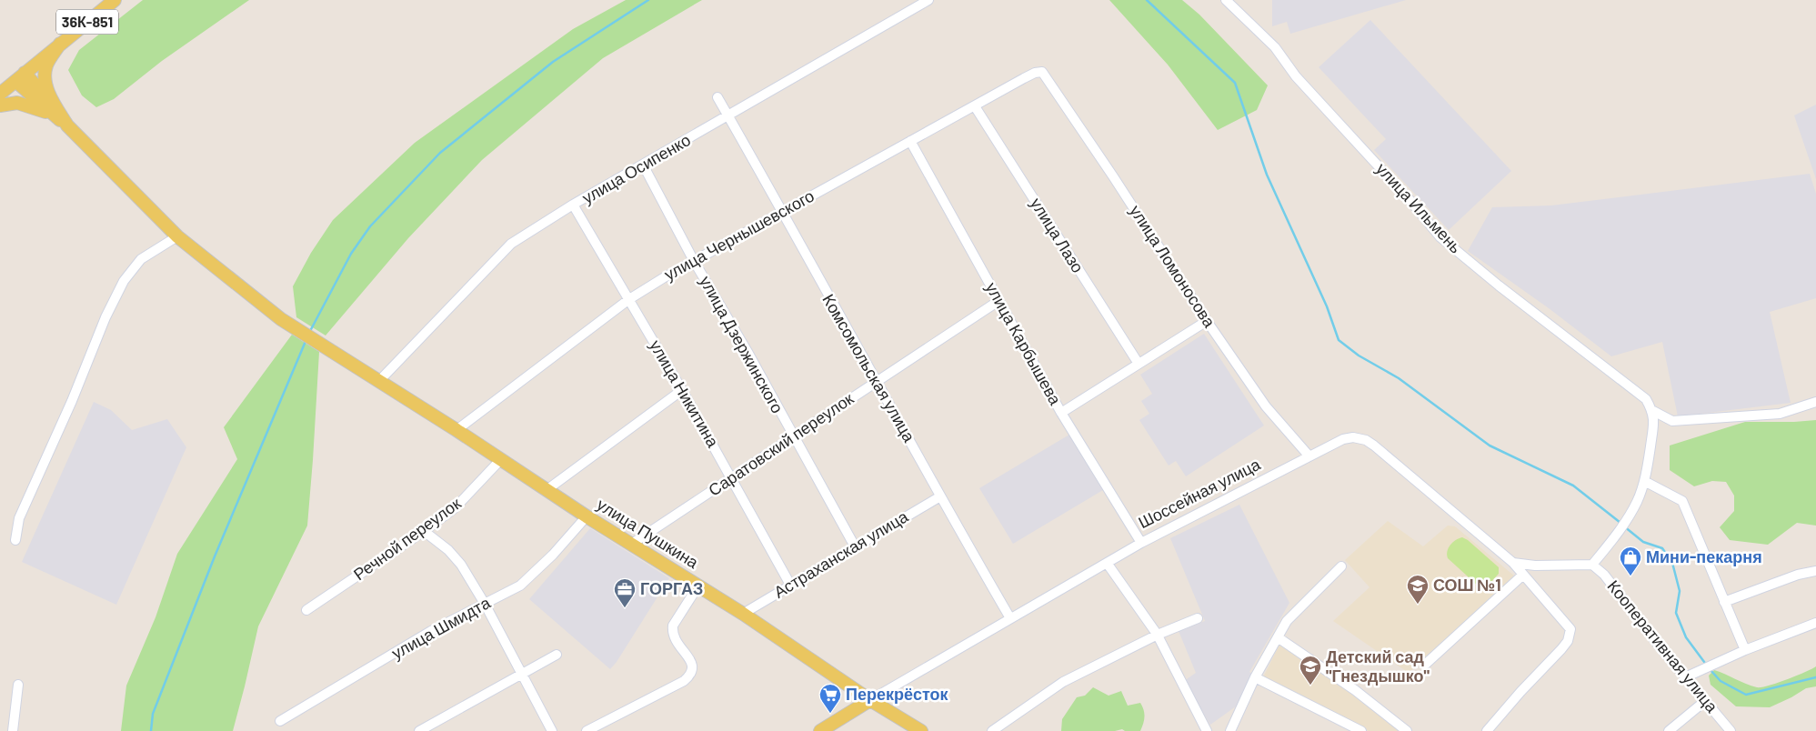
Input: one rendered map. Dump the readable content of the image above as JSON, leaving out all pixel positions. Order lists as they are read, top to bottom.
{
  "streets": {
    "main road": ["36К-851", "Шоссейная улица", "улица Пушкина"],
    "street": [
      "улица Осипенко",
      "улица Ильмень",
      "улица Чернышевского",
      "улица Лазо",
      "улица Ломоносова",
      "улица Карбышева",
      "улица Дзержинского",
      "Комсомольская улица",
      "улица Никитина",
      "Саратовский переулок",
      "Речной переулок",
      "Астраханская улица",
      "улица Шмидта",
      "Кооперативная улица"
    ]
  },
  "crossings": [
    ["улица Осипенко", "улица Дзержинского"],
    ["улица Осипенко", "Комсомольская улица"],
    ["улица Осипенко", "улица Никитина"],
    ["улица Осипенко", "улица Пушкина"],
    ["улица Чернышевского", "улица Лазо"],
    ["улица Чернышевского", "улица Ломоносова"],
    ["улица Чернышевского", "улица Карбышева"],
    ["улица Чернышевского", "улица Дзержинского"],
    ["улица Чернышевского", "Комсомольская улица"],
    ["улица Чернышевского", "улица Никитина"],
    ["улица Чернышевского", "улица Пушкина"],
    ["улица Ломоносова", "Шоссейная улица"],
    ["улица Карбышева", "Саратовский переулок"],
    ["улица Карбышева", "Шоссейная улица"],
    ["улица Дзержинского", "Саратовский переулок"],
    ["улица Дзержинского", "Астраханская улица"],
    ["Комсомольская улица", "Саратовский переулок"],
    ["Комсомольская улица", "Шоссейная улица"],
    ["Комсомольская улица", "Астраханская улица"],
    ["улица Никитина", "Саратовский переулок"],
    ["улица Никитина", "Астраханская улица"],
    ["Саратовский переулок", "улица Пушкина"],
    ["Шоссейная улица", "улица Пушкина"],
    ["улица Пушкина", "Речной переулок"],
    ["улица Пушкина", "Астраханская улица"],
    ["улица Пушкина", "улица Шмидта"]
  ],
  "places": {
    "shop": ["Мини-пекарня"],
    "school or university": ["СОШ №1", "Детский сад \"Гнездышко\""],
    "office": ["ГОРГАЗ"],
    "supermarket": ["Перекрёсток"]
  }
}
